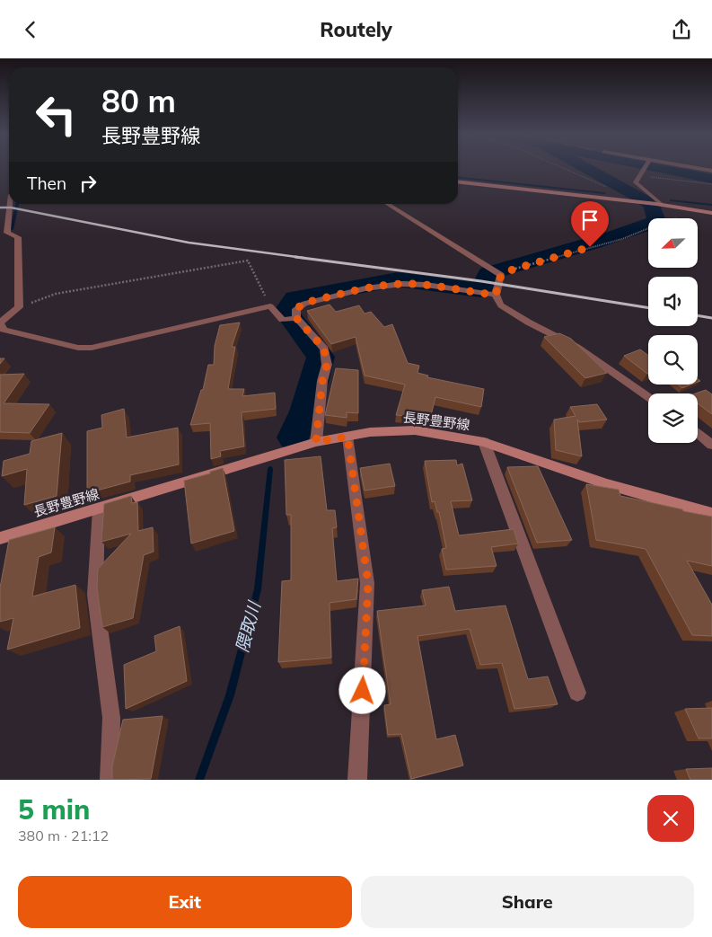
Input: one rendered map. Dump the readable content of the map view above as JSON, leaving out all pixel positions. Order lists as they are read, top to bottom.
{
  "streets": {
    "main road": ["長野豊野線"]
  },
  "water": ["隈取川"],
  "north": "bottom left",
  "page": {
    "header": "Routely",
    "turn": ["80 m", "長野豊野線"],
    "then": "Then",
    "heading": ["5 min", "380 m · 21:12"],
    "buttons": ["Exit", "Share"]
  }
}
